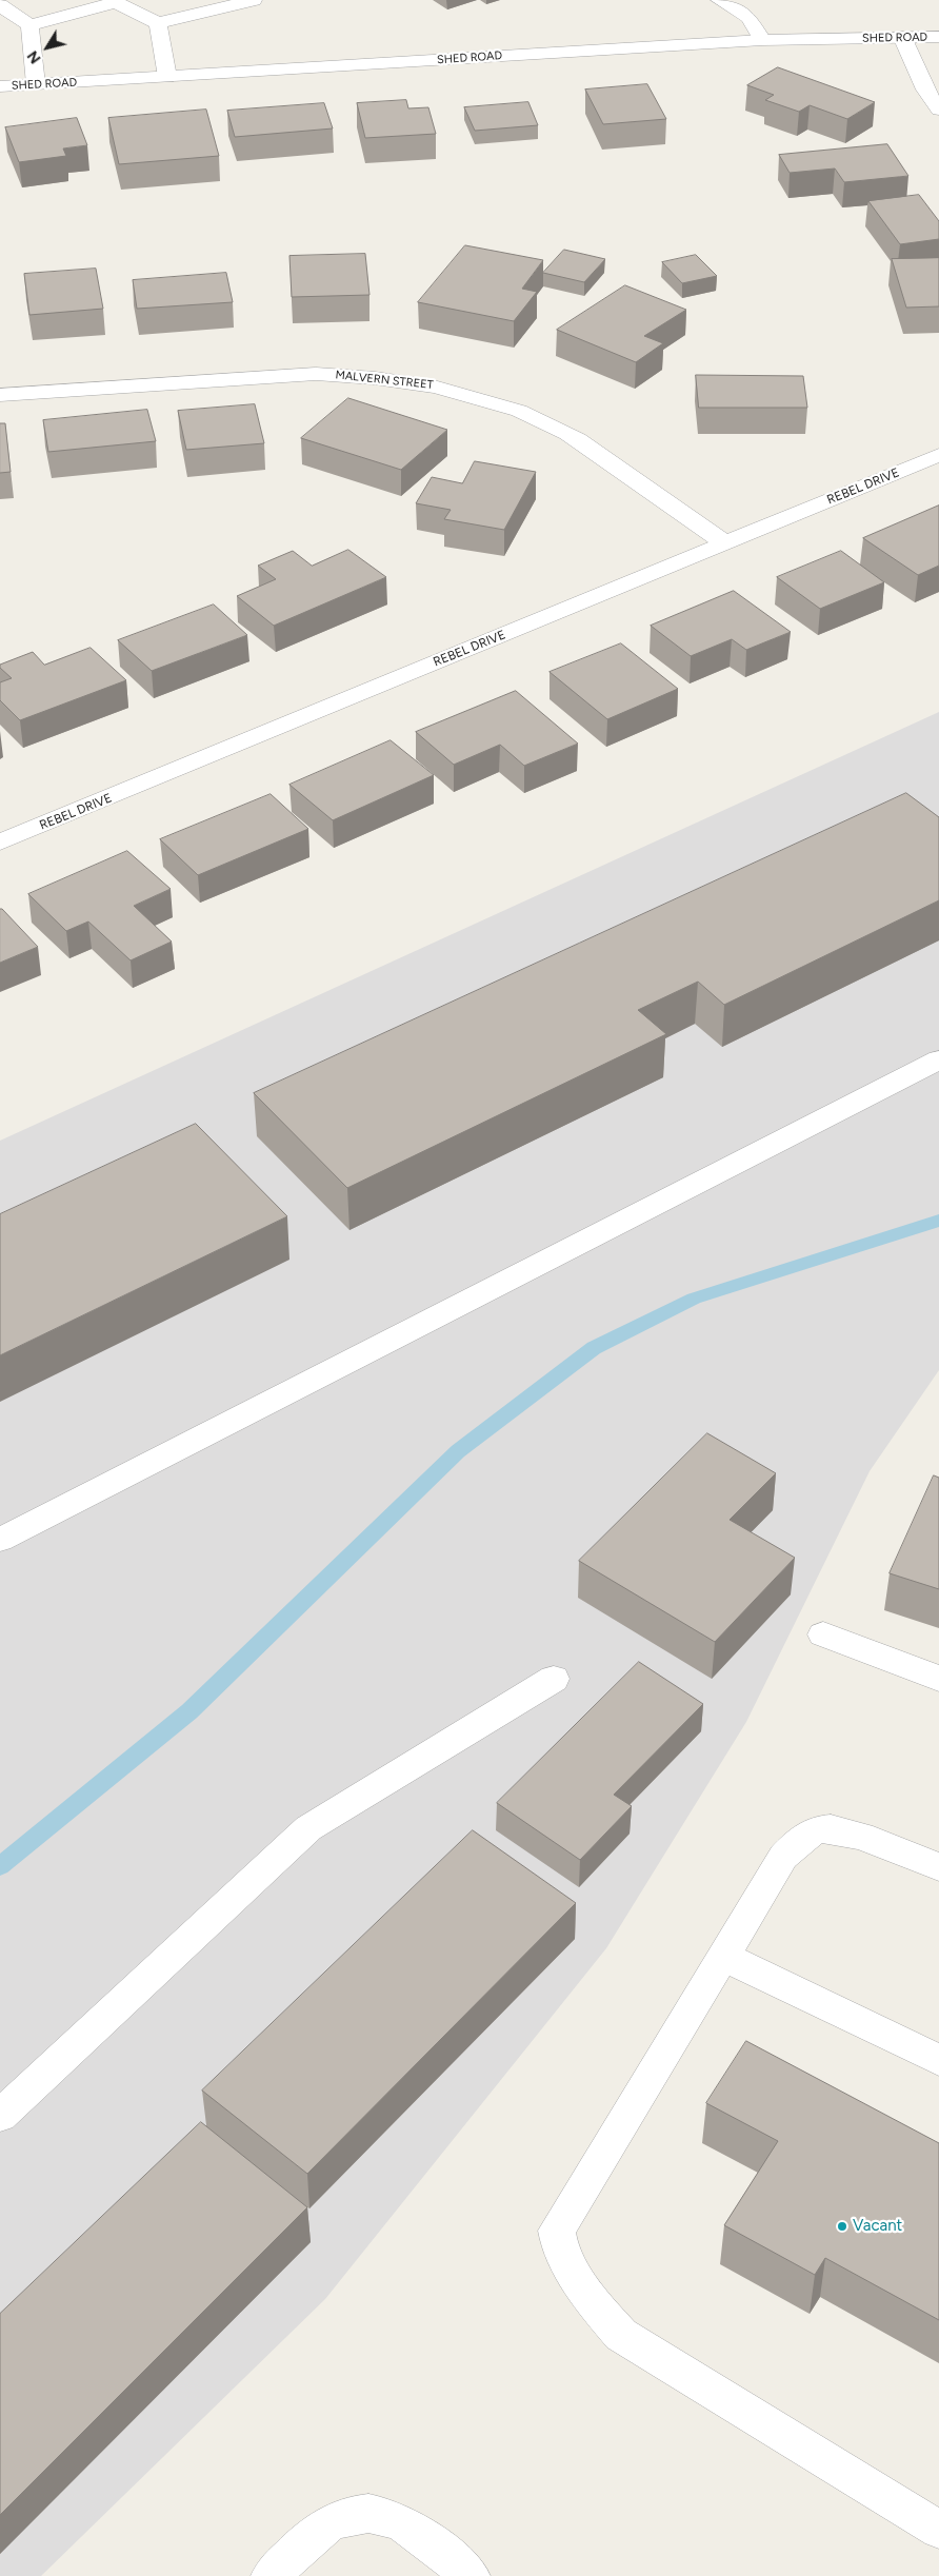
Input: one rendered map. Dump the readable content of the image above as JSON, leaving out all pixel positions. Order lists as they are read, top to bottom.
{
  "streets": {
    "street": ["SHED ROAD", "MALVERN STREET", "REBEL DRIVE"]
  },
  "crossings": [
    ["MALVERN STREET", "REBEL DRIVE"]
  ],
  "places": ["Vacant"],
  "north": "bottom left"
}
